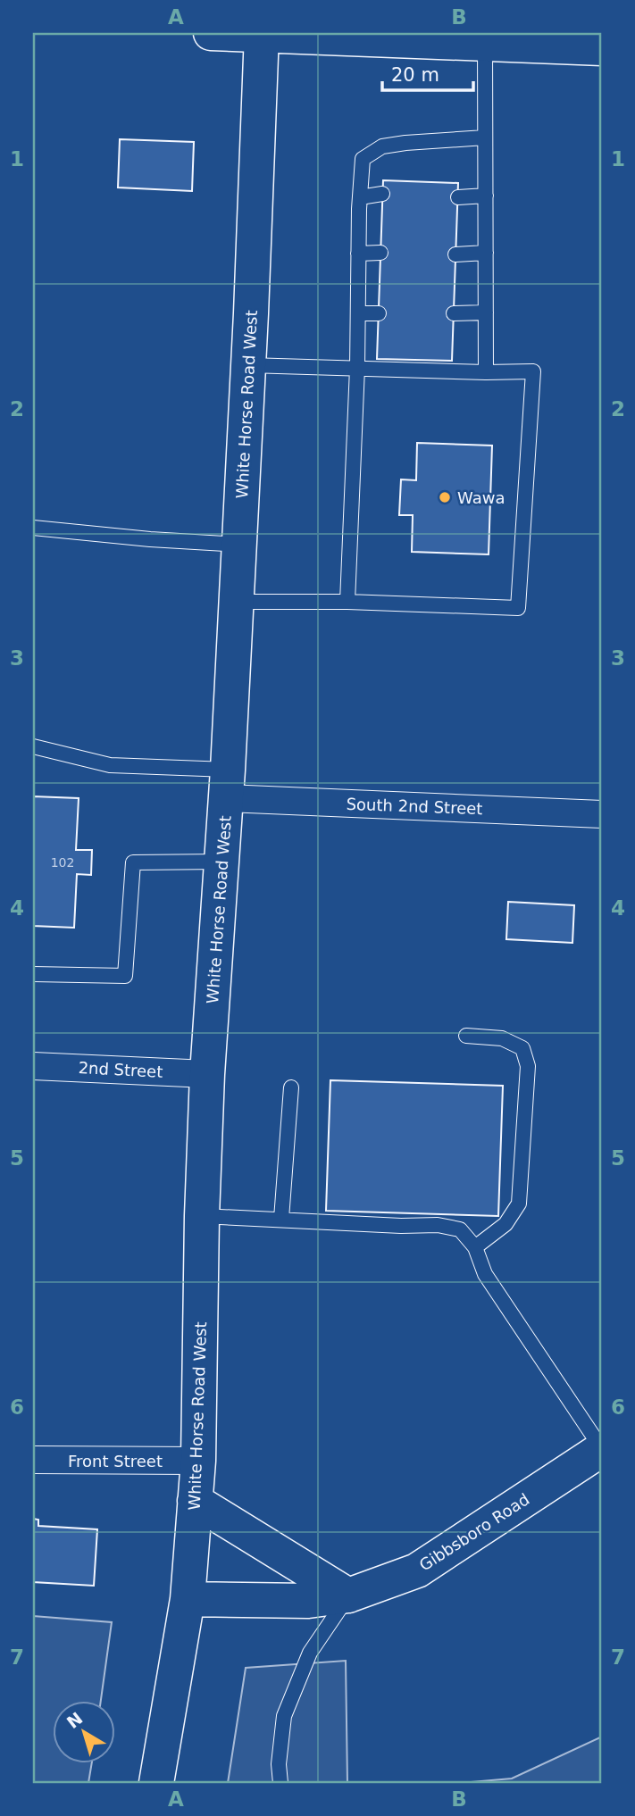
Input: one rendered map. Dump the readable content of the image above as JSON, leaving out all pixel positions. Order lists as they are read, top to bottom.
{
  "streets": {
    "main road": ["White Horse Road West", "Gibbsboro Road"],
    "street": ["South 2nd Street", "2nd Street", "Front Street"]
  },
  "crossings": [
    ["White Horse Road West", "South 2nd Street"],
    ["White Horse Road West", "2nd Street"],
    ["White Horse Road West", "Front Street"],
    ["White Horse Road West", "Gibbsboro Road"]
  ],
  "places": ["Wawa"],
  "house_numbers": ["102"],
  "scale_bar": "20 m",
  "north": "top left",
  "grid": {
    "columns": ["A", "B"],
    "rows": [
      "1",
      "2",
      "3",
      "4",
      "5",
      "6",
      "7"
    ]
  }
}
